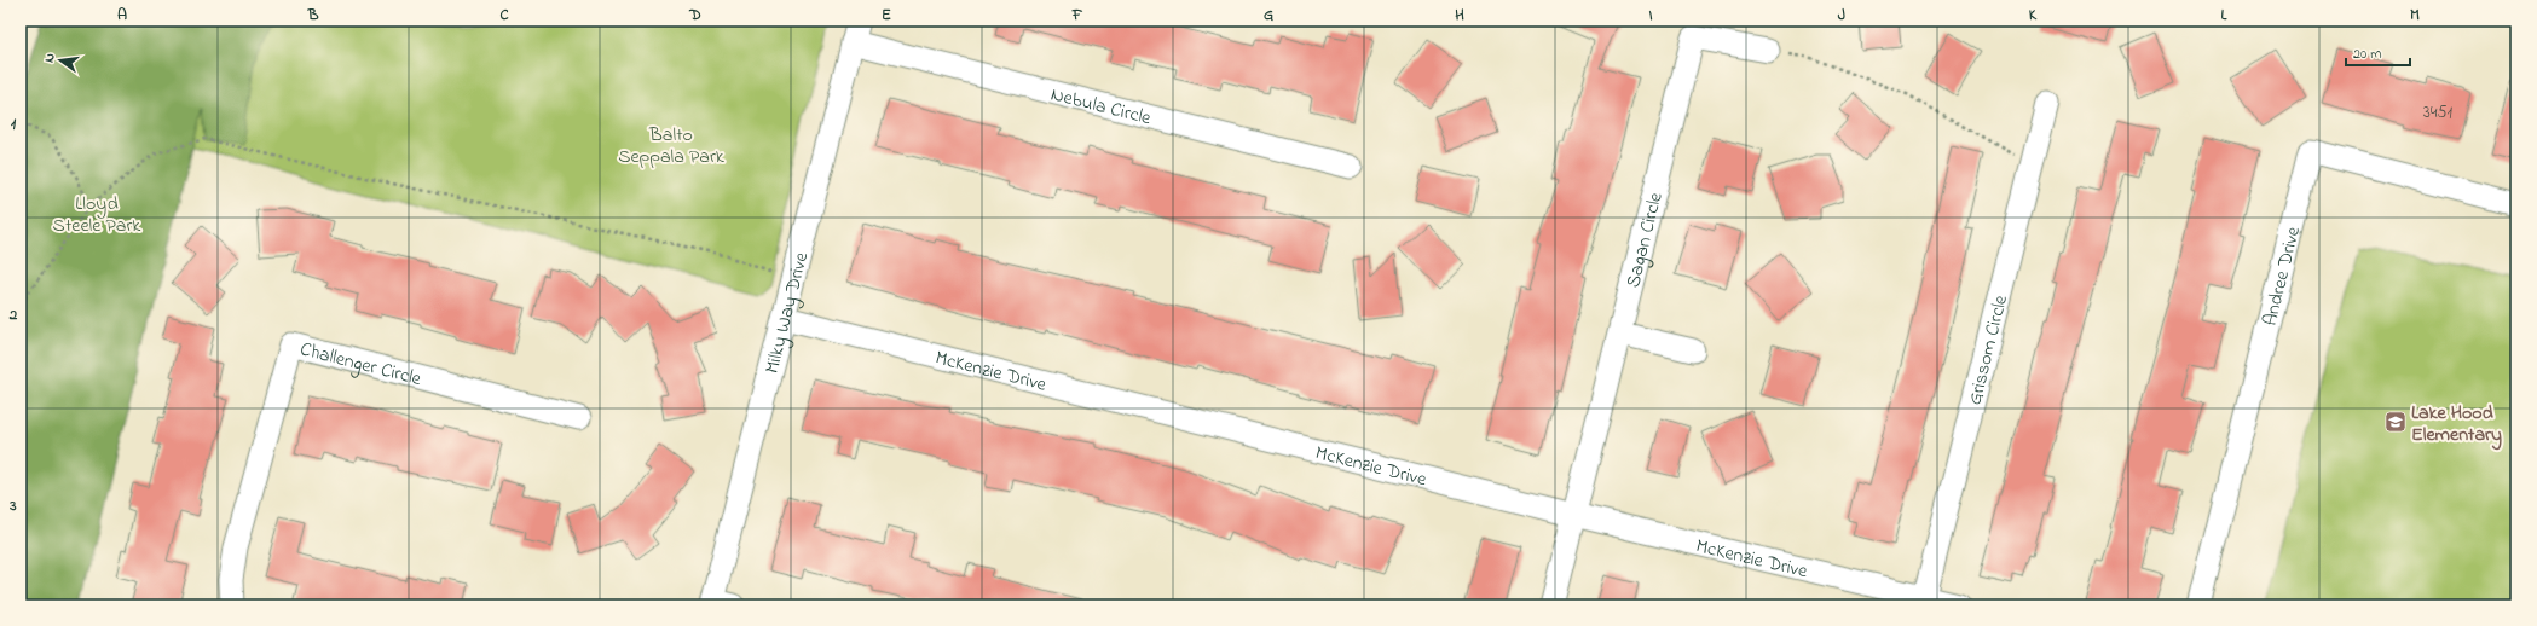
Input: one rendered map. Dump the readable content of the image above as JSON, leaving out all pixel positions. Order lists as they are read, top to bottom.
{
  "streets": {
    "street": [
      "Nebula Circle",
      "Sagan Circle",
      "Andree Drive",
      "Milky Way Drive",
      "Grissom Circle",
      "Challenger Circle",
      "McKenzie Drive"
    ]
  },
  "crossings": [
    ["Nebula Circle", "Milky Way Drive"],
    ["Sagan Circle", "McKenzie Drive"],
    ["Milky Way Drive", "McKenzie Drive"],
    ["Grissom Circle", "McKenzie Drive"]
  ],
  "parks": ["Balto Seppala Park", "Lloyd Steele Park"],
  "places": {
    "school or university": ["Lake Hood Elementary"]
  },
  "house_numbers": ["3451"],
  "scale_bar": "20 m",
  "north": "left",
  "grid": {
    "columns": [
      "A",
      "B",
      "C",
      "D",
      "E",
      "F",
      "G",
      "H",
      "I",
      "J",
      "K",
      "L",
      "M"
    ],
    "rows": ["1", "2", "3"]
  }
}
